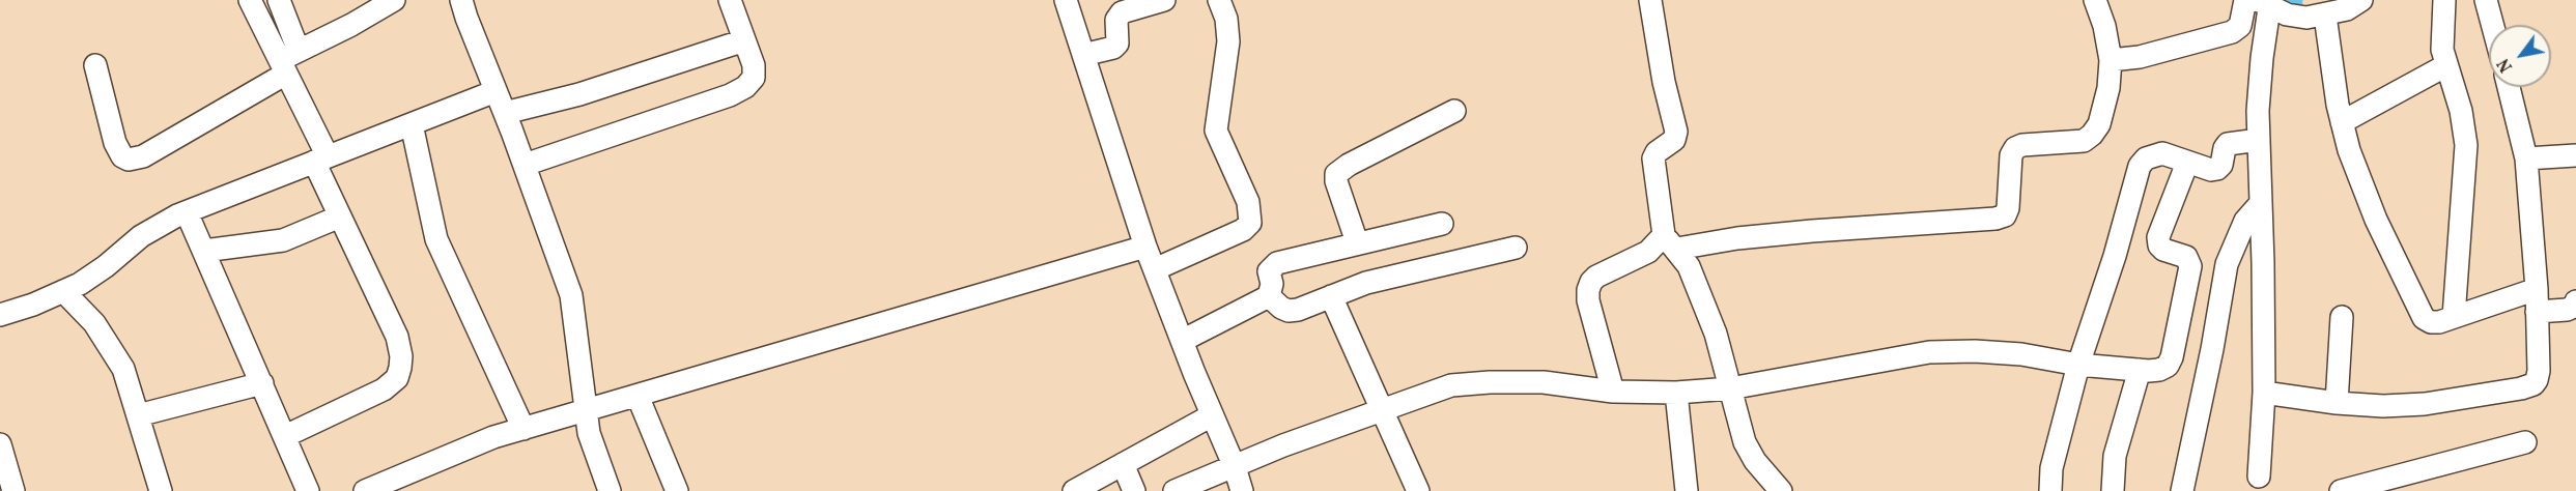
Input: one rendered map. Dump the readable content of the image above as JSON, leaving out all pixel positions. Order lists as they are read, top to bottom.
{
  "north": "bottom left"
}
